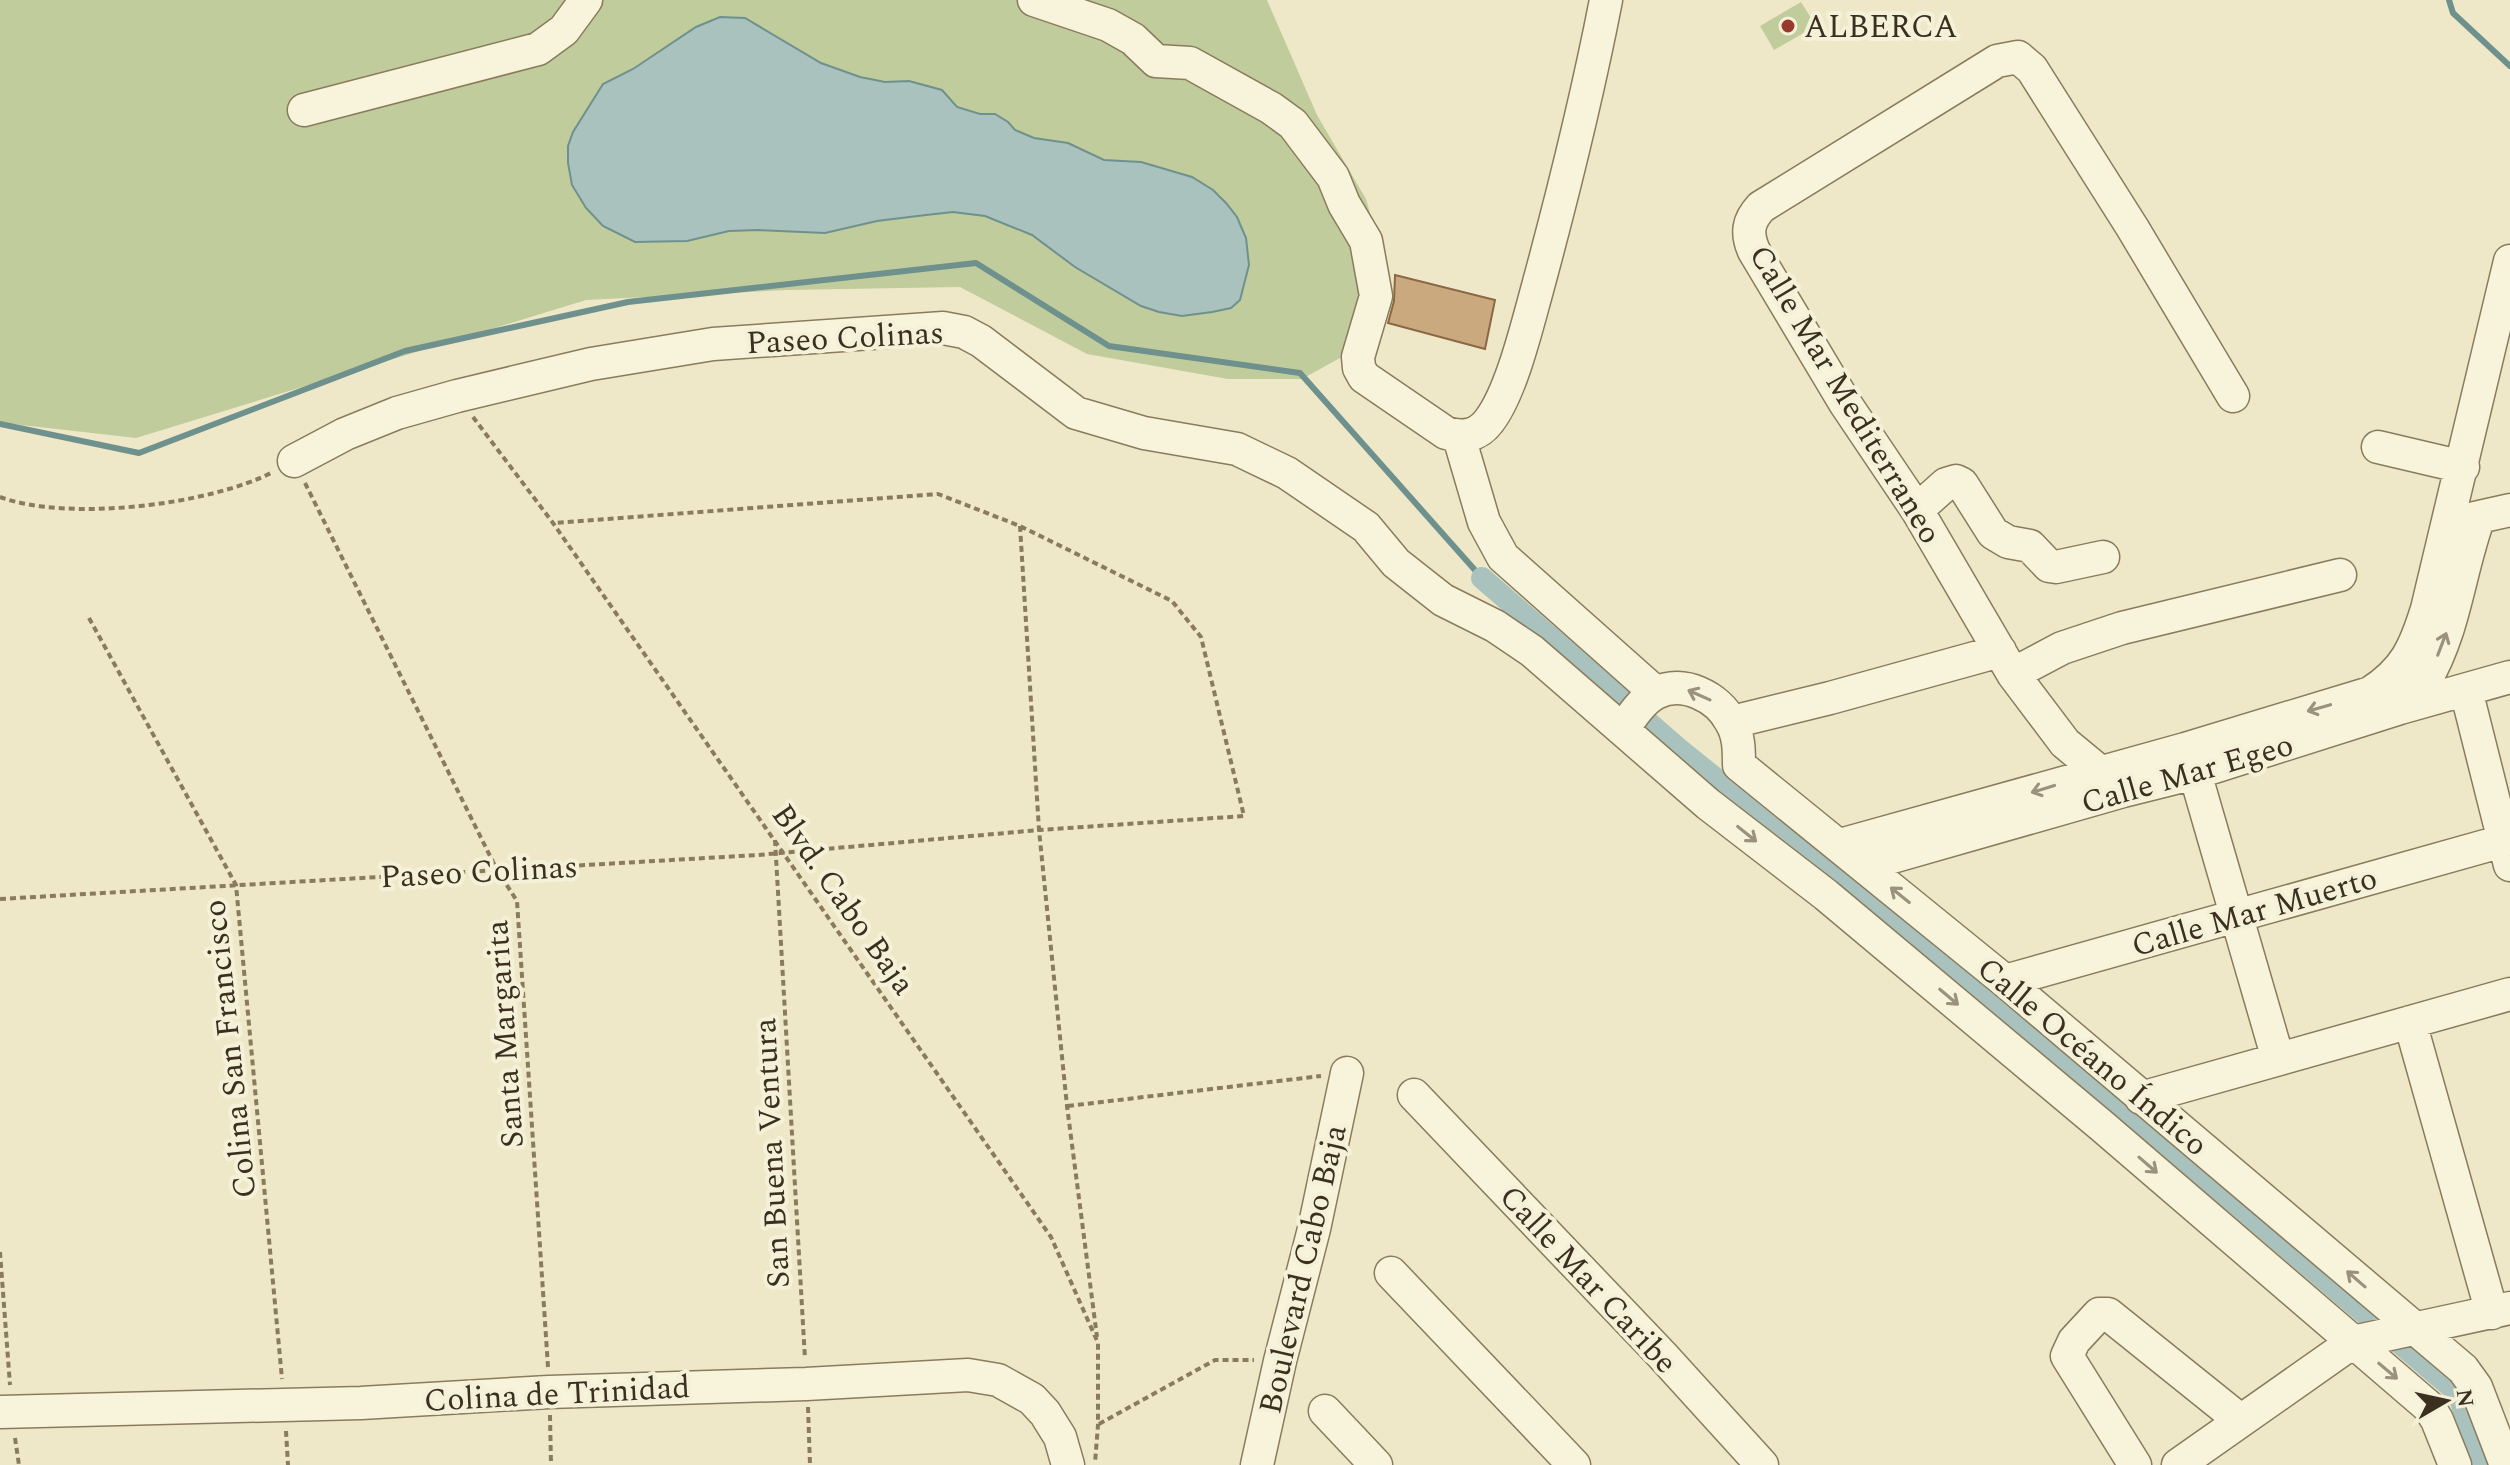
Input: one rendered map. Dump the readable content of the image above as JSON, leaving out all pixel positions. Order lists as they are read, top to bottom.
{
  "streets": {
    "street": [
      "Paseo Colinas",
      "Calle Mar Mediterraneo",
      "Calle Mar Egeo",
      "Calle Mar Muerto",
      "Calle Océano Índico",
      "Boulevard Cabo Baja",
      "Calle Mar Caribe",
      "Colina de Trinidad"
    ],
    "path": [
      "Blvd. Cabo Baja",
      "Santa Margarita",
      "Colina San Francisco",
      "San Buena Ventura"
    ]
  },
  "crossings": [
    ["Paseo Colinas", "Blvd. Cabo Baja"],
    ["Paseo Colinas", "Santa Margarita"],
    ["Paseo Colinas", "Colina San Francisco"],
    ["Paseo Colinas", "Calle Océano Índico"],
    ["Paseo Colinas", "San Buena Ventura"],
    ["Calle Mar Mediterraneo", "Calle Mar Egeo"],
    ["Calle Mar Egeo", "Calle Océano Índico"],
    ["Blvd. Cabo Baja", "San Buena Ventura"],
    ["Calle Mar Muerto", "Calle Océano Índico"],
    ["Santa Margarita", "Colina de Trinidad"],
    ["Colina San Francisco", "Colina de Trinidad"],
    ["San Buena Ventura", "Colina de Trinidad"]
  ],
  "places": ["ALBERCA"],
  "north": "right"
}
